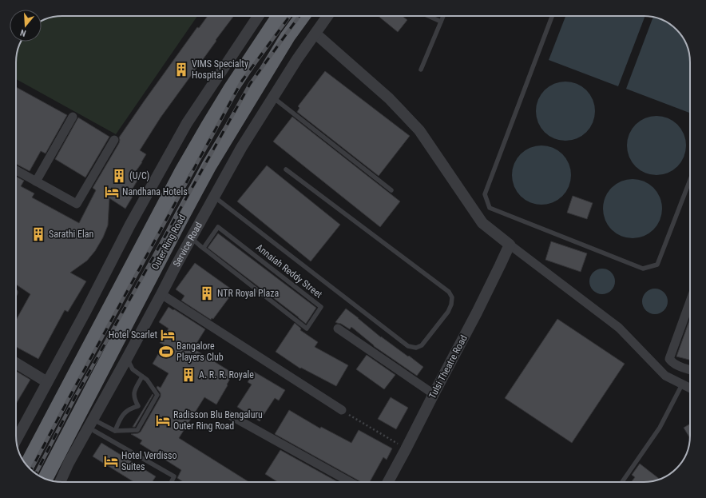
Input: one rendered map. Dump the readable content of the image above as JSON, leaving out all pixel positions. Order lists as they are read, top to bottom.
{
  "streets": {
    "highway": ["Outer Ring Road"],
    "street": ["Service Road", "Tulsi Theatre Road"],
    "lane": ["Annaiah Reddy Street"]
  },
  "crossings": [
    ["Service Road", "Annaiah Reddy Street"]
  ],
  "places": {
    "building": [
      "VIMS Specialty Hospital",
      "(U/C)",
      "Sarathi Elan",
      "NTR Royal Plaza",
      "A. R. R. Royale"
    ],
    "hotel": [
      "Nandhana Hotels",
      "Hotel Scarlet",
      "Radisson Blu Bengaluru Outer Ring Road",
      "Hotel Verdisso Suites"
    ],
    "sports": ["Bangalore Players Club"]
  },
  "north": "bottom"
}
